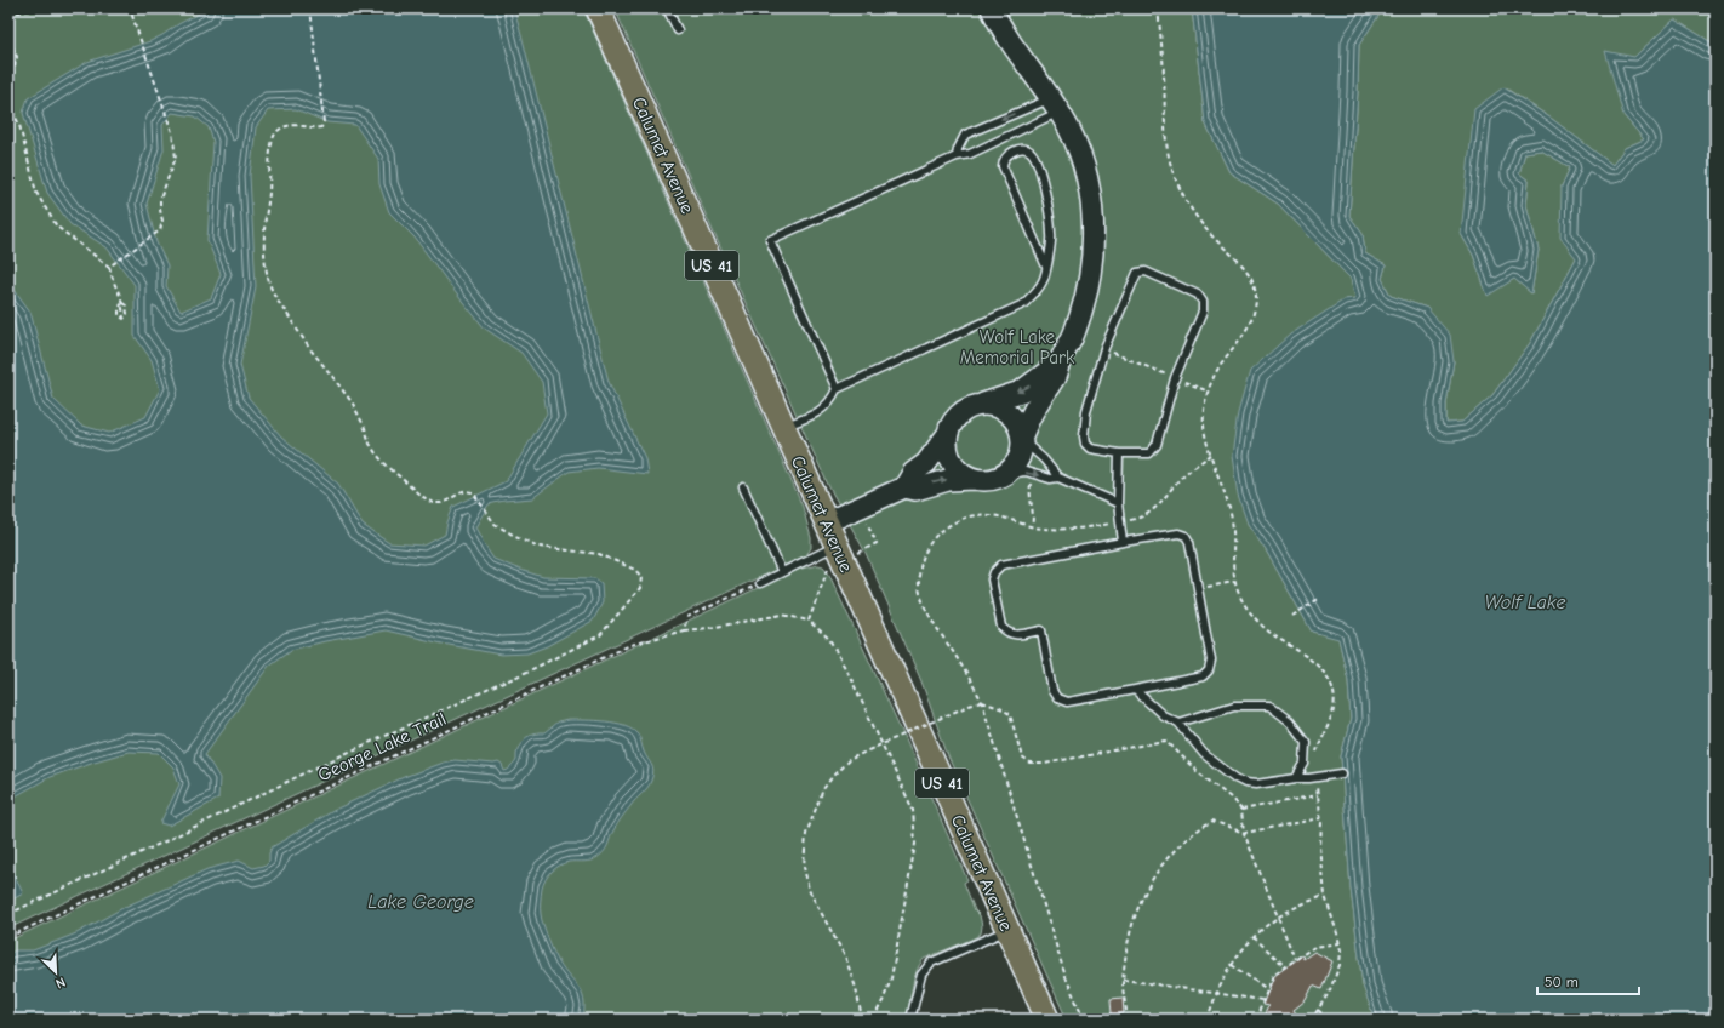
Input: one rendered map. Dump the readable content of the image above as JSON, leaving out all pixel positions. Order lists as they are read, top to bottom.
{
  "streets": {
    "main road": ["Calumet Avenue", "US 41"],
    "path": ["George Lake Trail"]
  },
  "water": ["Wolf Lake", "Lake George"],
  "parks": ["Wolf Lake Memorial Park"],
  "scale_bar": "50 m",
  "north": "bottom right"
}
